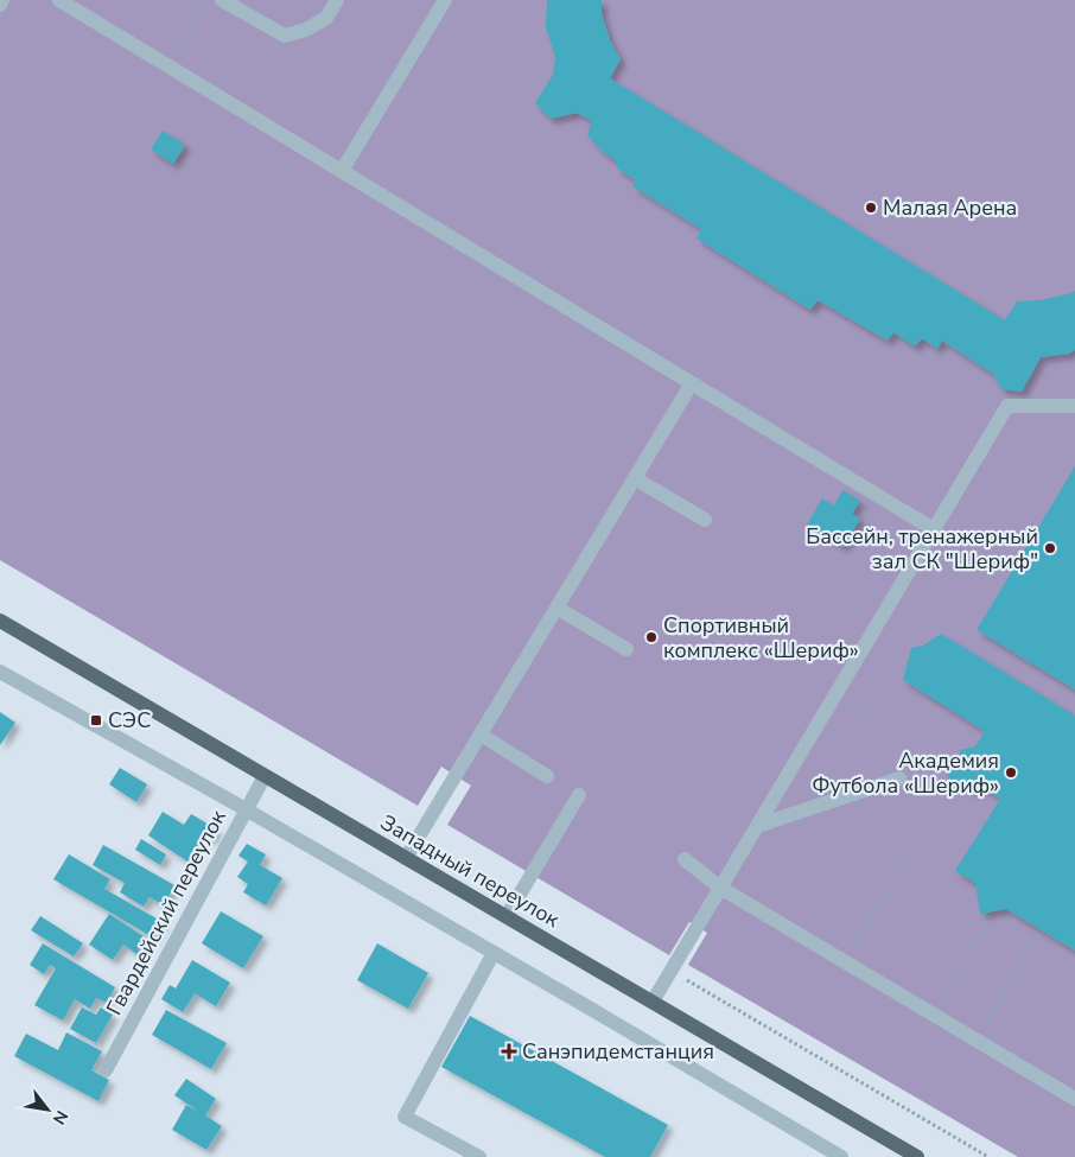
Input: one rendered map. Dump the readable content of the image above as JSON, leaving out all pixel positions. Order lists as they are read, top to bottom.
{
  "streets": {
    "main road": ["Западный переулок"],
    "street": ["Гвардейский переулок"]
  },
  "crossings": [
    ["Западный переулок", "Гвардейский переулок"]
  ],
  "places": {
    "other": [
      "Малая Арена",
      "Бассейн, тренажерный зал СК \"Шериф\"",
      "Спортивный комплекс «Шериф»",
      "Академия Футбола «Шериф»"
    ],
    "transit": ["СЭС"],
    "health": ["Санэпидемстанция"]
  },
  "north": "bottom right"
}
